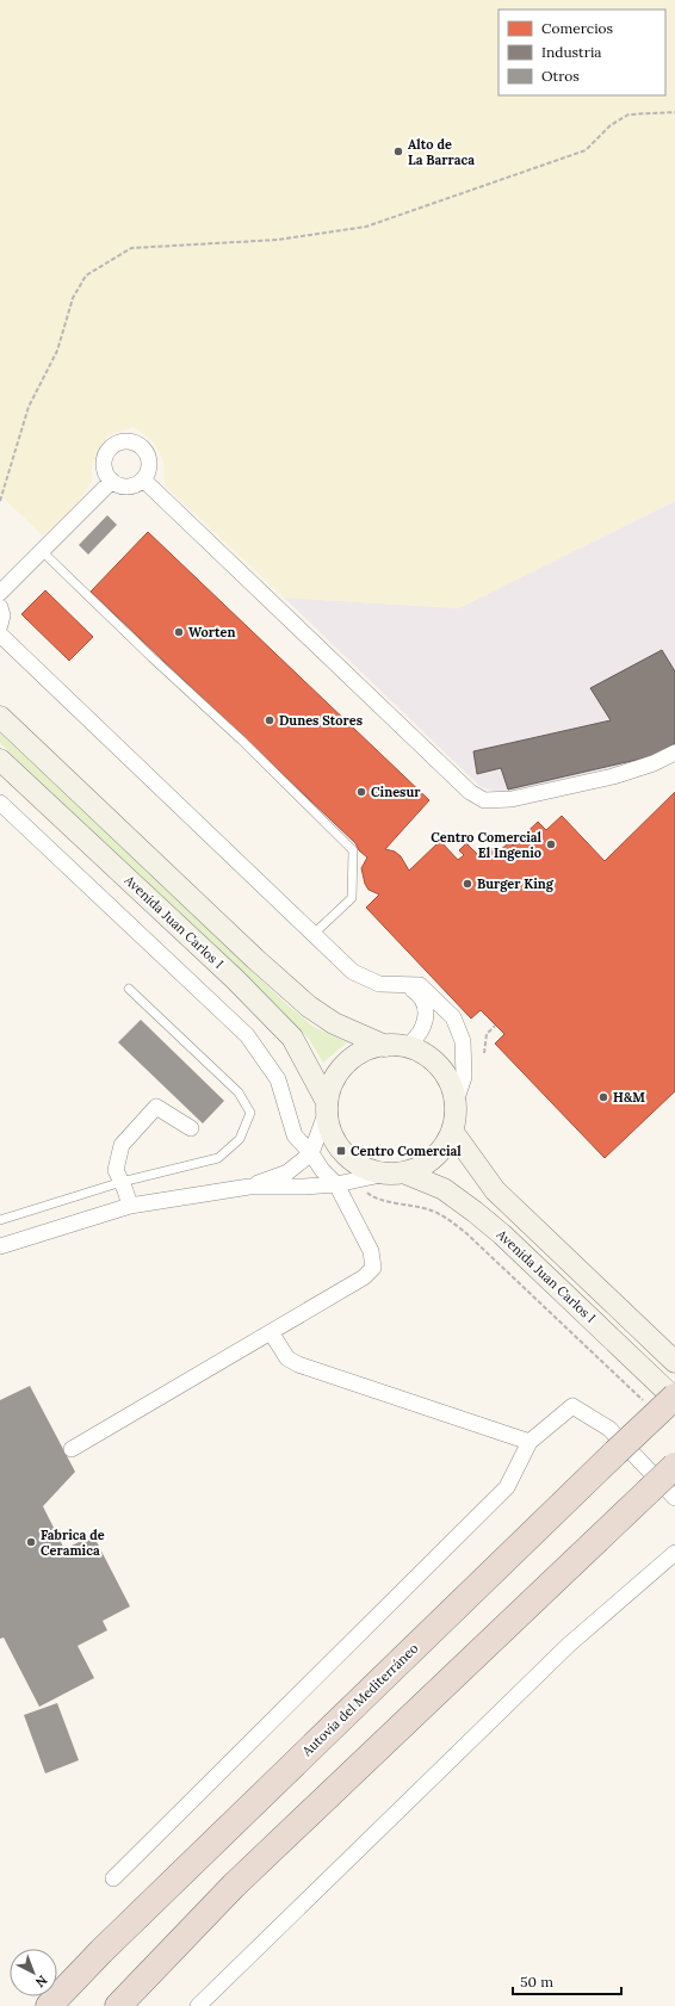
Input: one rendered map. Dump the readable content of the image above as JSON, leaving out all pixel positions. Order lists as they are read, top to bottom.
{
  "streets": {
    "highway": ["Autovía del Mediterráneo"],
    "street": ["Avenida Juan Carlos I"]
  },
  "crossings": [
    ["Avenida Juan Carlos I", "Autovía del Mediterráneo"]
  ],
  "places": {
    "other": [
      "Alto de La Barraca",
      "Worten",
      "Dunes Stores",
      "Cinesur",
      "Centro Comercial El Ingenio",
      "Burger King",
      "H&M",
      "Fabrica de Ceramica"
    ],
    "transit": ["Centro Comercial"]
  },
  "legend": ["Comercios", "Industria", "Otros"],
  "scale_bar": "50 m",
  "north": "bottom right"
}
